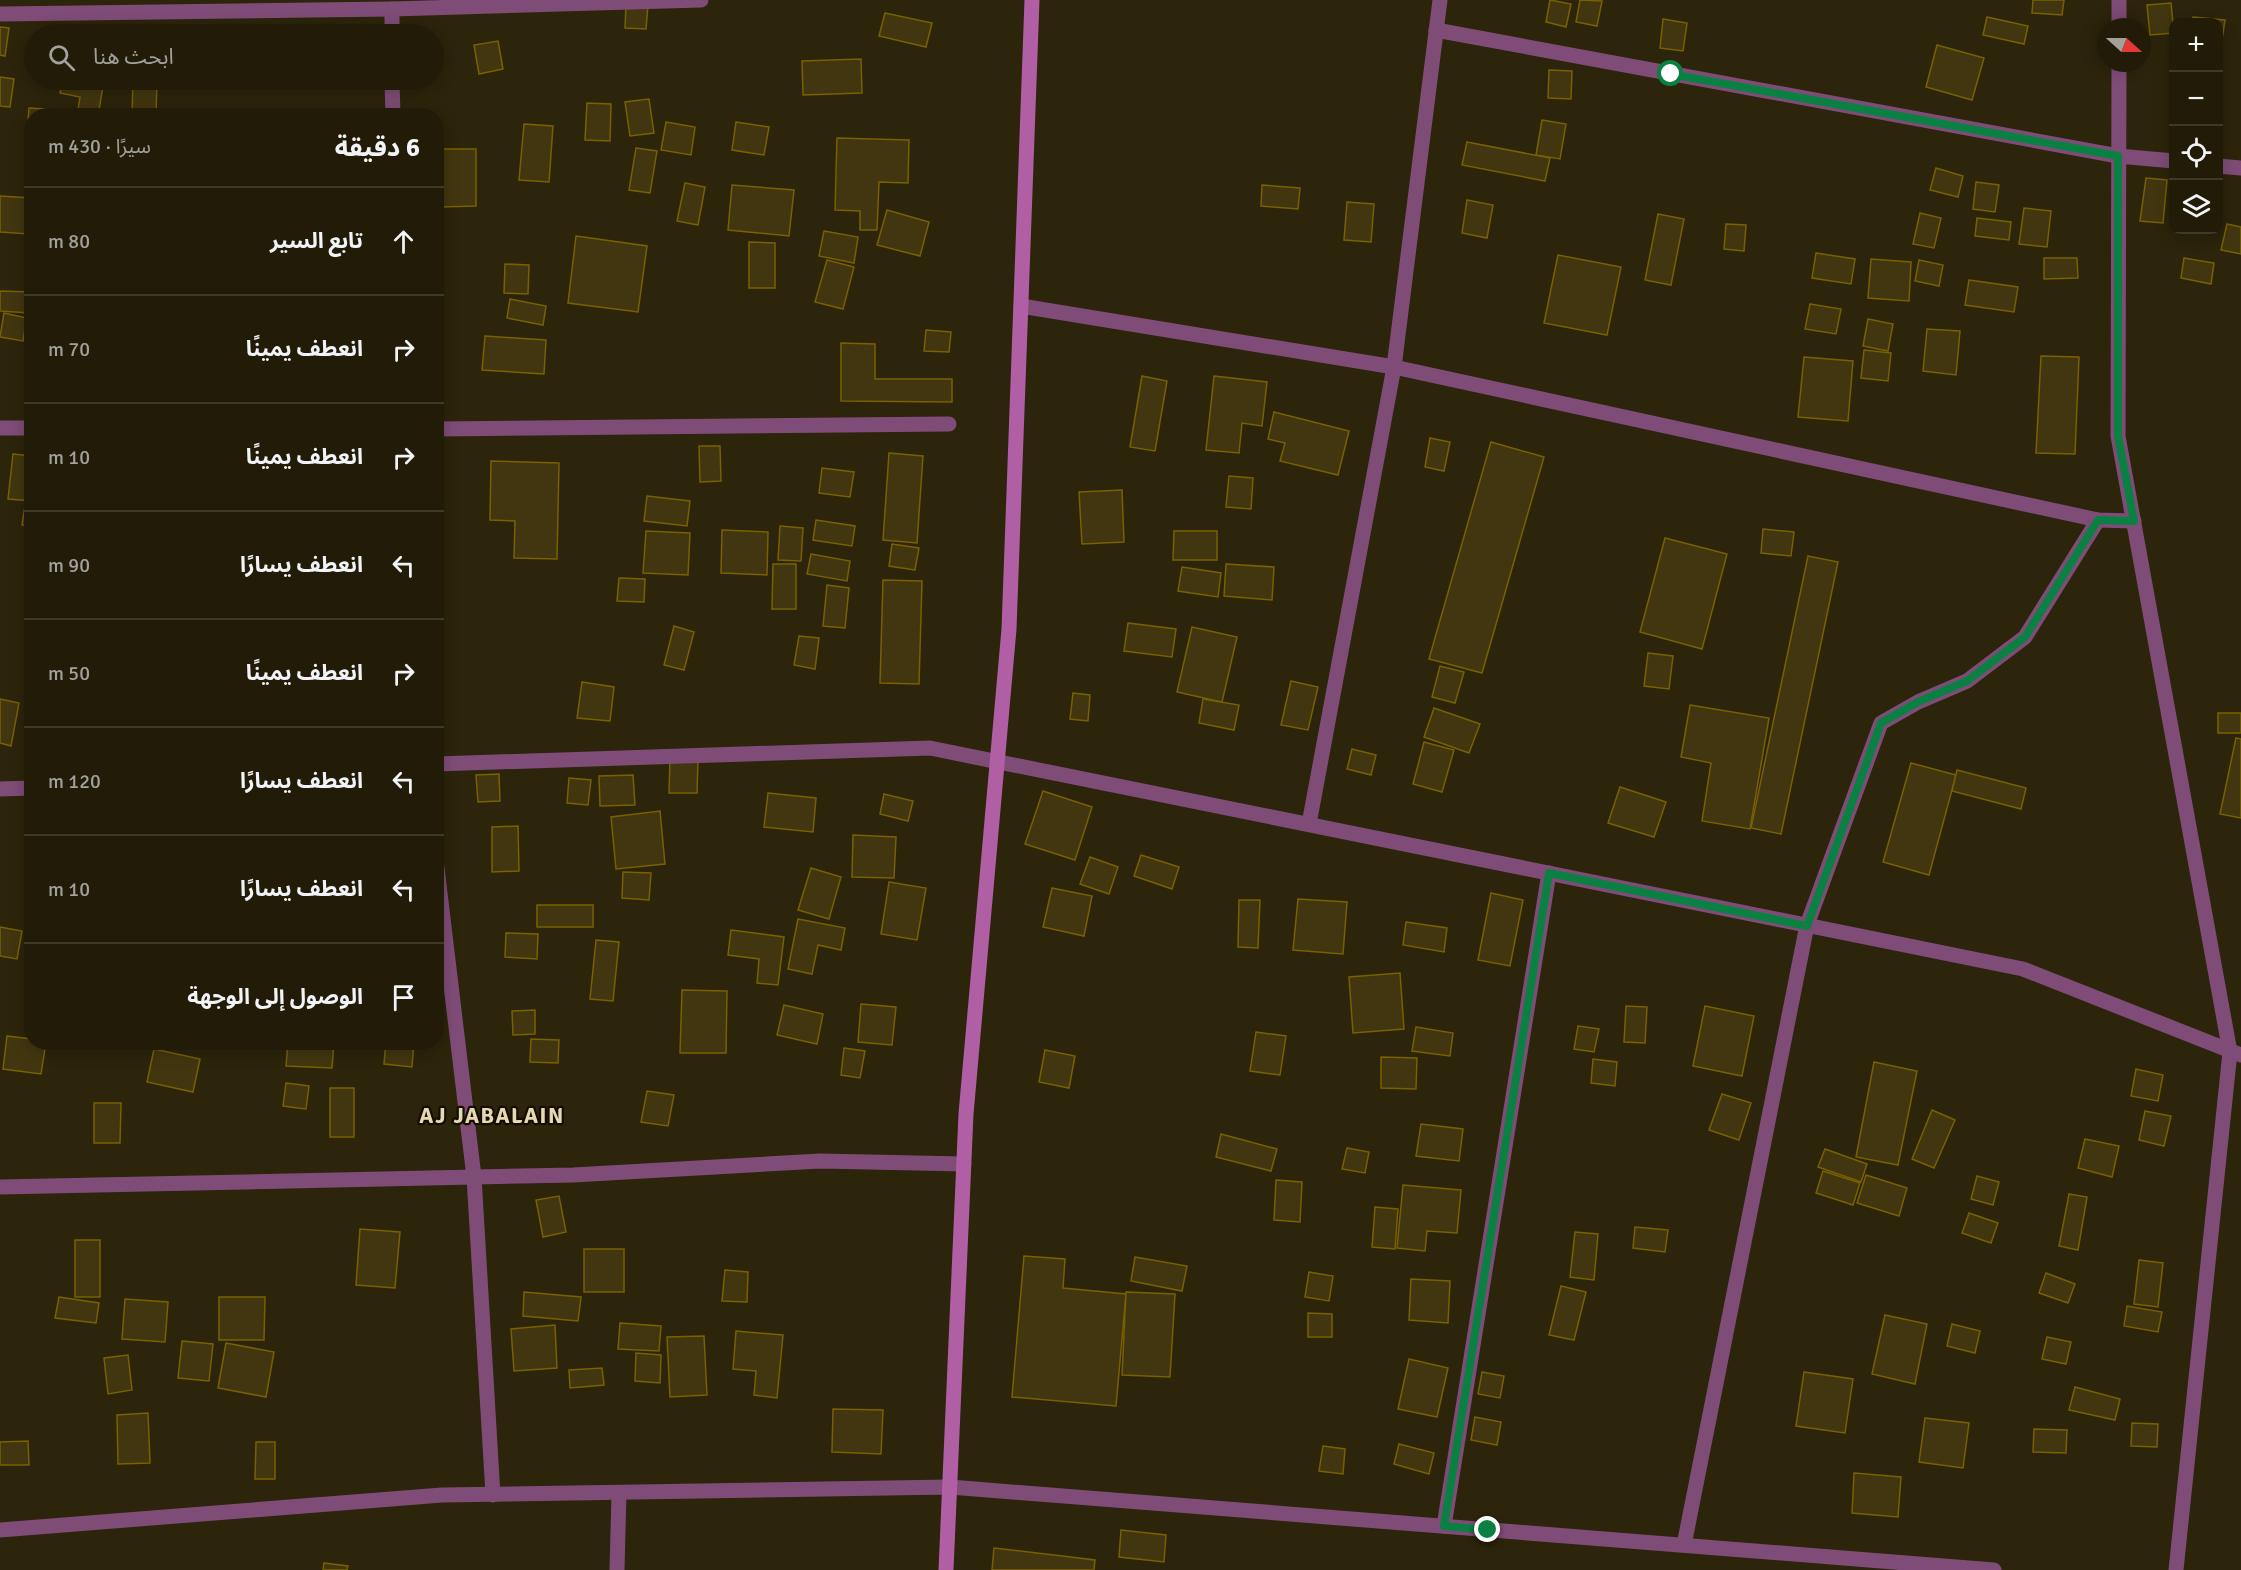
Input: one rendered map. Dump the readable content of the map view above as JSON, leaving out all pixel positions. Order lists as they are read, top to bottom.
{
  "districts": ["AJ JABALAIN"],
  "north": "right",
  "page": {
    "map_buttons": ["+", "−"],
    "search": "ابحث هنا",
    "heading": ["6 دقيقة", "سيرًا · 430 m"],
    "list": [
      ["تابع السير", "80 m"],
      ["انعطف يمينًا", "70 m"],
      ["انعطف يمينًا", "10 m"],
      ["انعطف يسارًا", "90 m"],
      ["انعطف يمينًا", "50 m"],
      ["انعطف يسارًا", "120 m"],
      ["انعطف يسارًا", "10 m"],
      "الوصول إلى الوجهة"
    ]
  }
}
